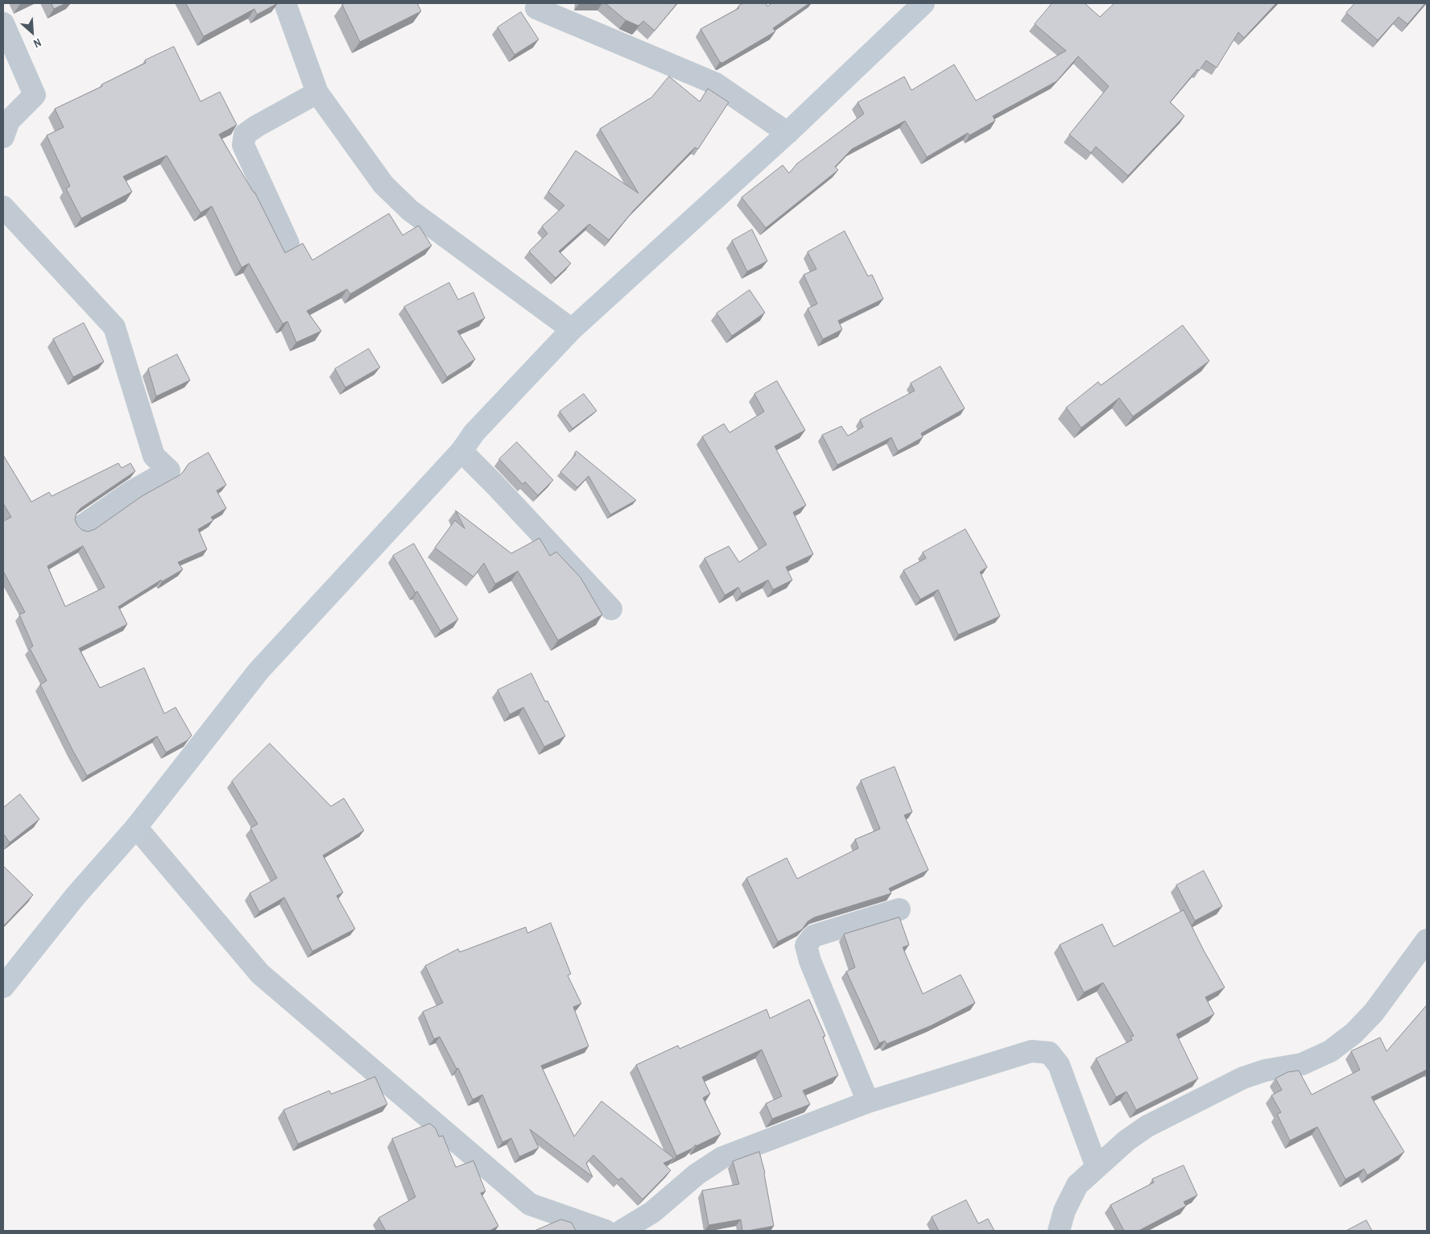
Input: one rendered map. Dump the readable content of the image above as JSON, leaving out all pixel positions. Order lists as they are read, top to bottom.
{
  "north": "bottom right"
}
